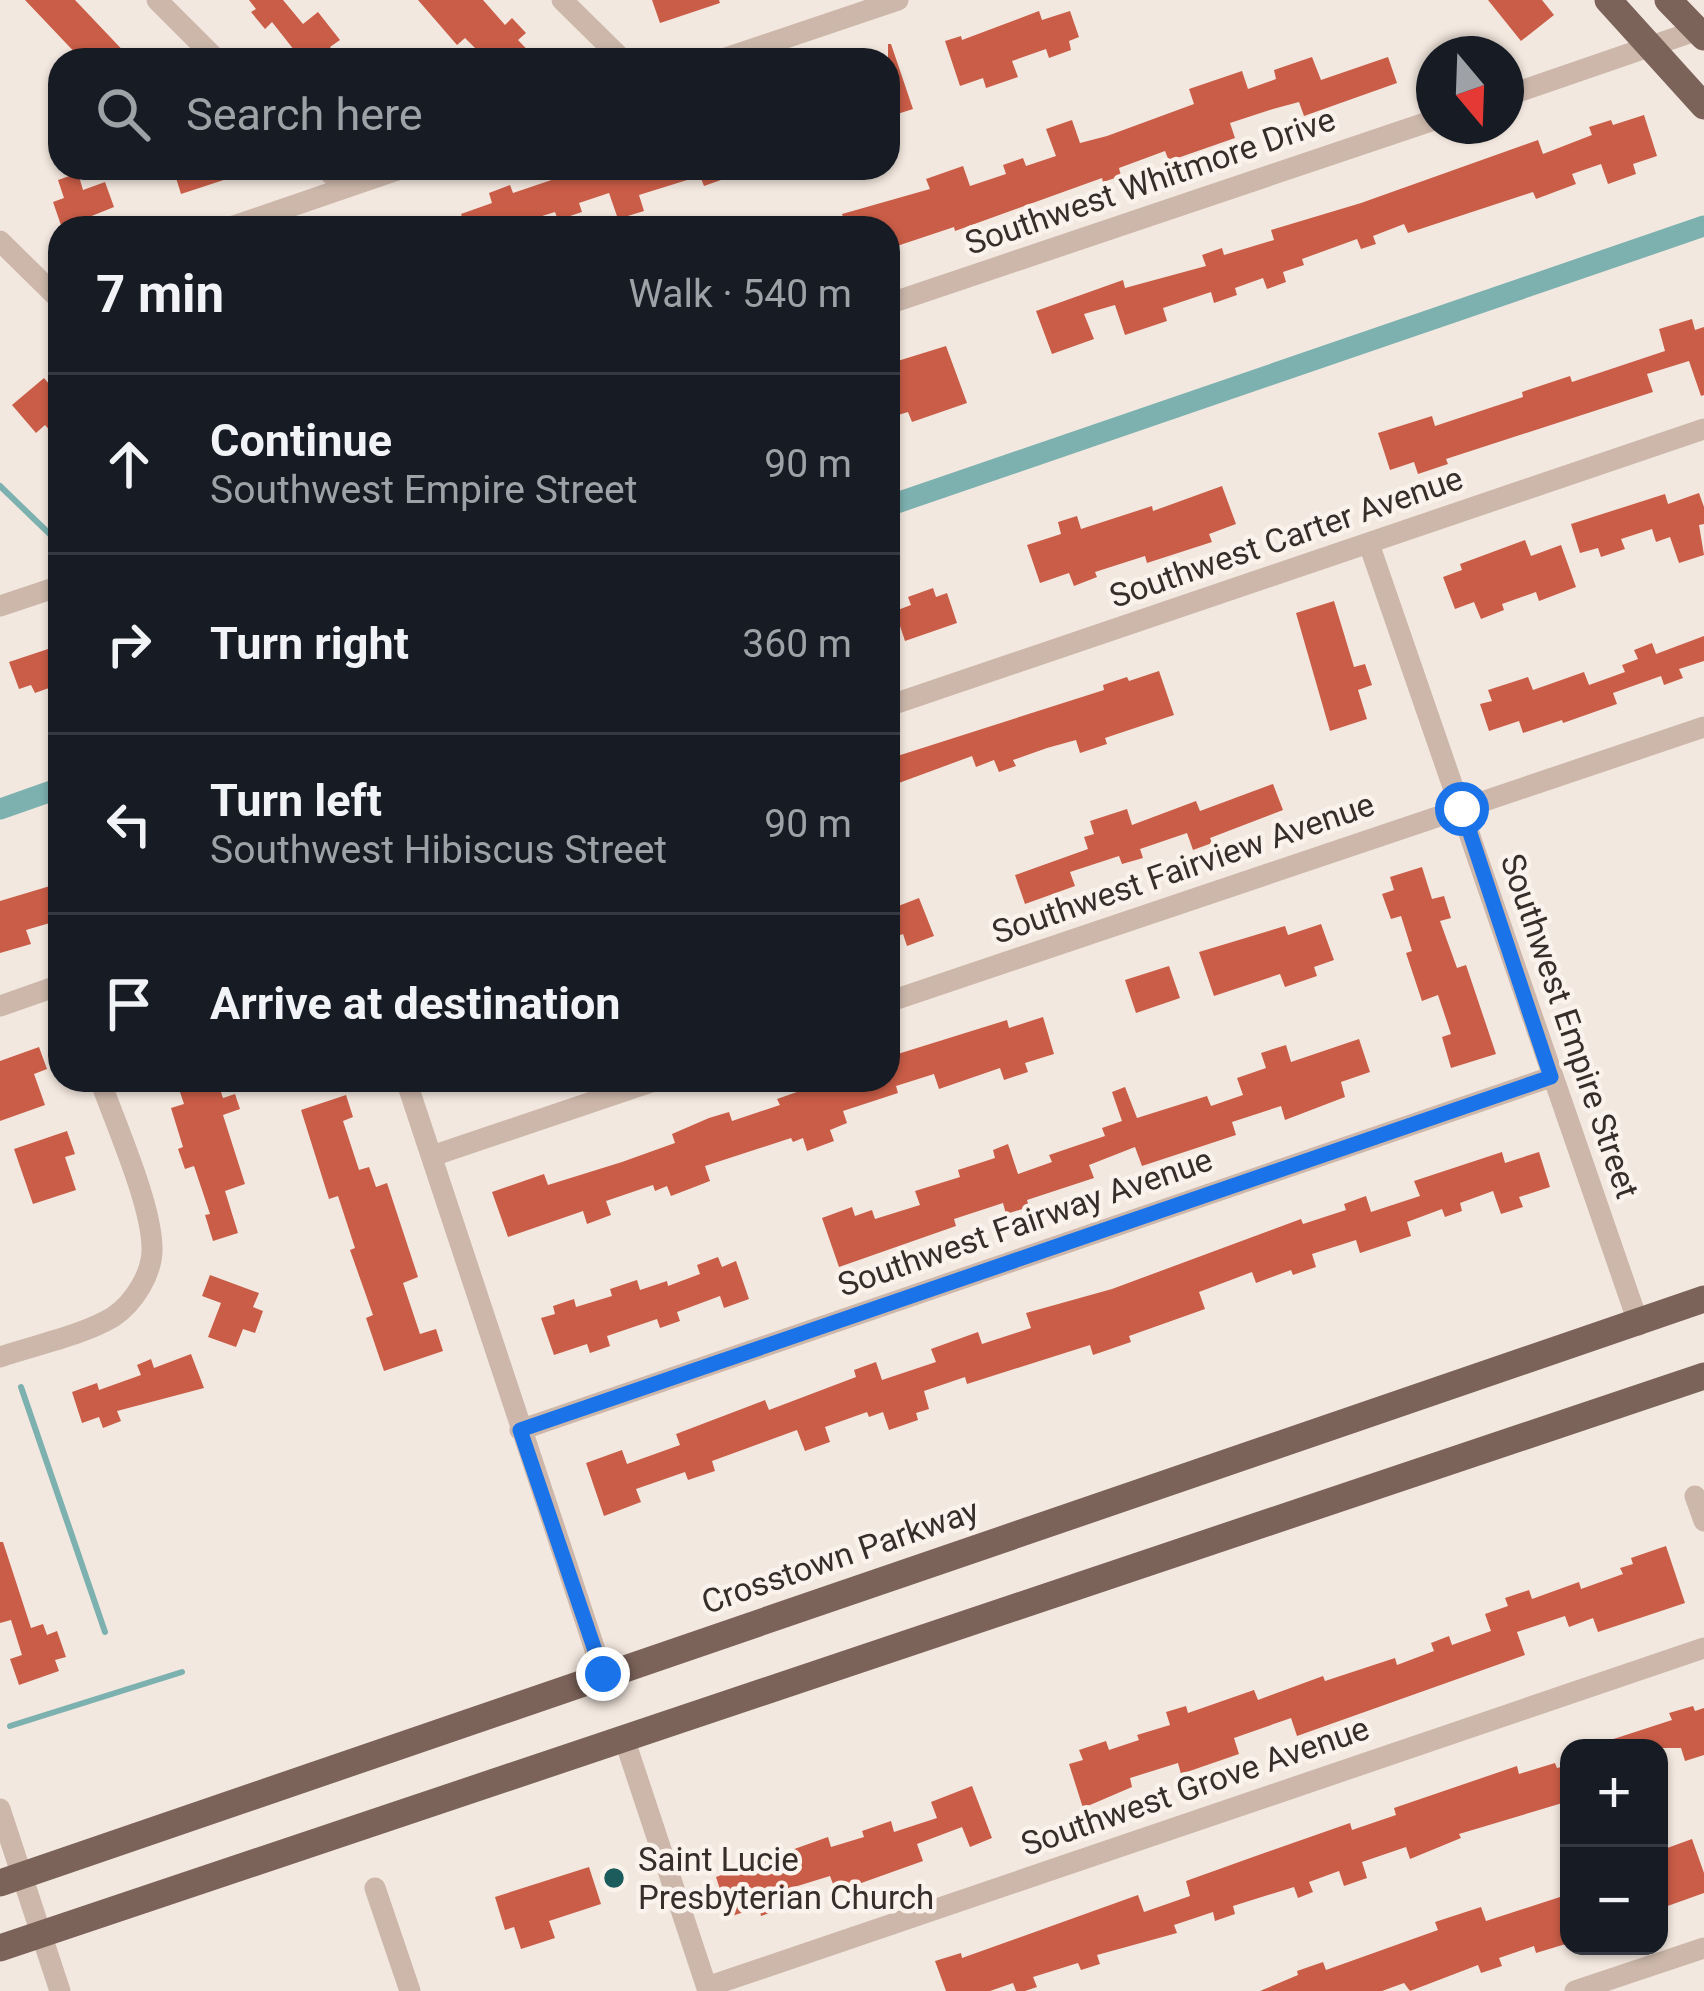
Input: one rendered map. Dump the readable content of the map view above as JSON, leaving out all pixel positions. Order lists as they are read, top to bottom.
{
  "streets": {
    "main road": ["Crosstown Parkway"],
    "street": [
      "Southwest Whitmore Drive",
      "Southwest Carter Avenue",
      "Southwest Fairview Avenue",
      "Southwest Empire Street",
      "Southwest Fairway Avenue",
      "Southwest Grove Avenue"
    ]
  },
  "crossings": [
    ["Southwest Carter Avenue", "Southwest Empire Street"],
    ["Southwest Fairview Avenue", "Southwest Empire Street"],
    ["Southwest Empire Street", "Southwest Fairway Avenue"],
    ["Southwest Empire Street", "Crosstown Parkway"]
  ],
  "places": ["Saint Lucie Presbyterian Church"],
  "north": "bottom",
  "page": {
    "search": "Search here",
    "heading": ["7 min", "Walk · 540 m"],
    "list": [
      ["Continue", "Southwest Empire Street", "90 m"],
      ["Turn right", "360 m"],
      ["Turn left", "Southwest Hibiscus Street", "90 m"],
      "Arrive at destination"
    ],
    "map_buttons": ["+", "−"]
  }
}
